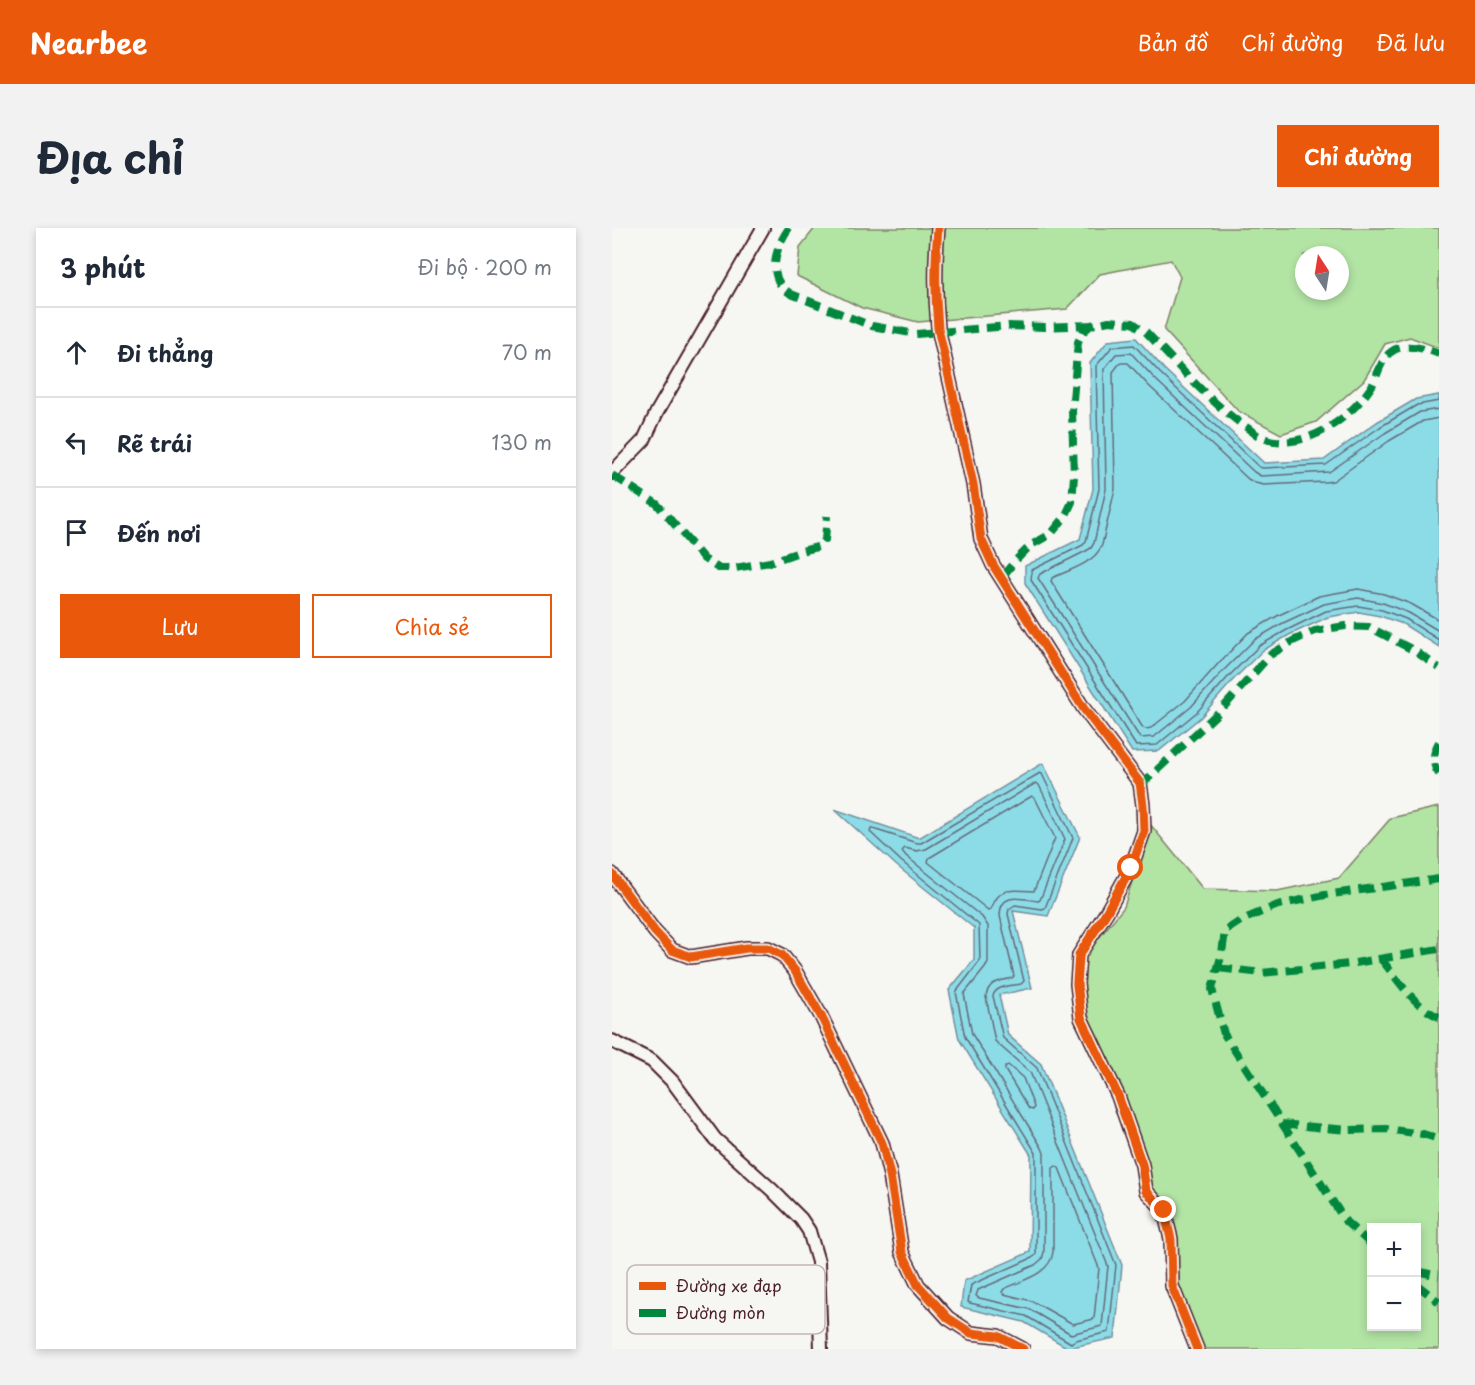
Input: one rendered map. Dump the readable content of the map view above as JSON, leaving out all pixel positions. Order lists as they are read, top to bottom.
{
  "legend": ["Đường xe đạp", "Đường mòn"],
  "north": "top",
  "page": {
    "header": "Nearbee",
    "nav": ["Bản đồ", "Chỉ đường", "Đã lưu"],
    "title": "Địa chỉ",
    "buttons": [
      "Chỉ đường",
      ["Lưu", "Chia sẻ"]
    ],
    "heading": ["3 phút", "Đi bộ · 200 m"],
    "list": [
      ["Đi thẳng", "70 m"],
      ["Rẽ trái", "130 m"],
      "Đến nơi"
    ],
    "map_buttons": ["+", "−"]
  }
}
